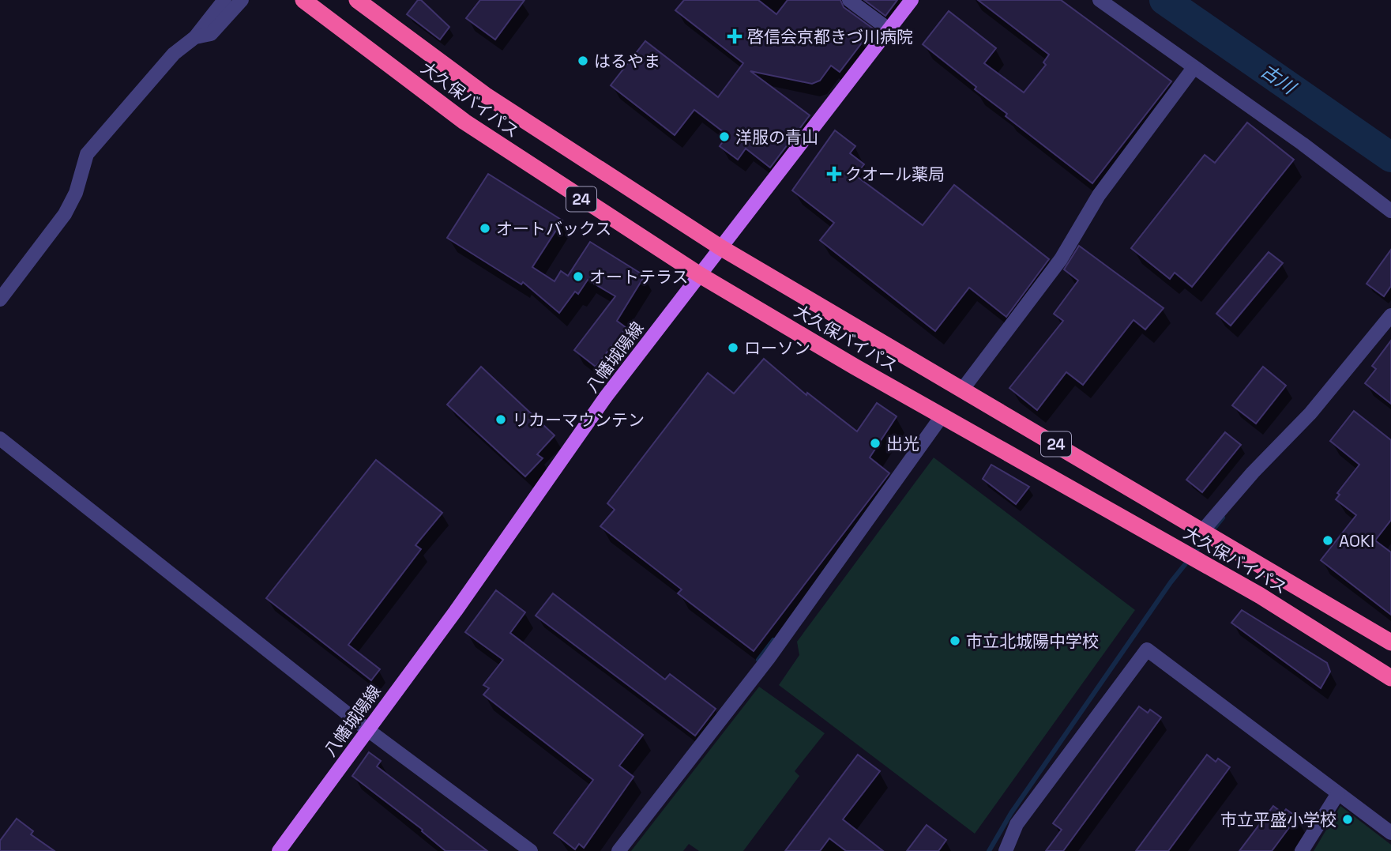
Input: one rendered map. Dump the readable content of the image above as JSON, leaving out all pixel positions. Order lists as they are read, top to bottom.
{
  "streets": {
    "highway": ["大久保バイパス", "24"],
    "main road": ["八幡城陽線"]
  },
  "crossings": [
    ["大久保バイパス", "八幡城陽線"]
  ],
  "water": ["古川"],
  "places": {
    "health": ["啓信会京都きづ川病院", "クオール薬局"],
    "other": [
      "はるやま",
      "洋服の青山",
      "オートバックス",
      "オートテラス",
      "ローソン",
      "リカーマウンテン",
      "出光",
      "AOKI",
      "市立北城陽中学校",
      "市立平盛小学校"
    ]
  }
}
